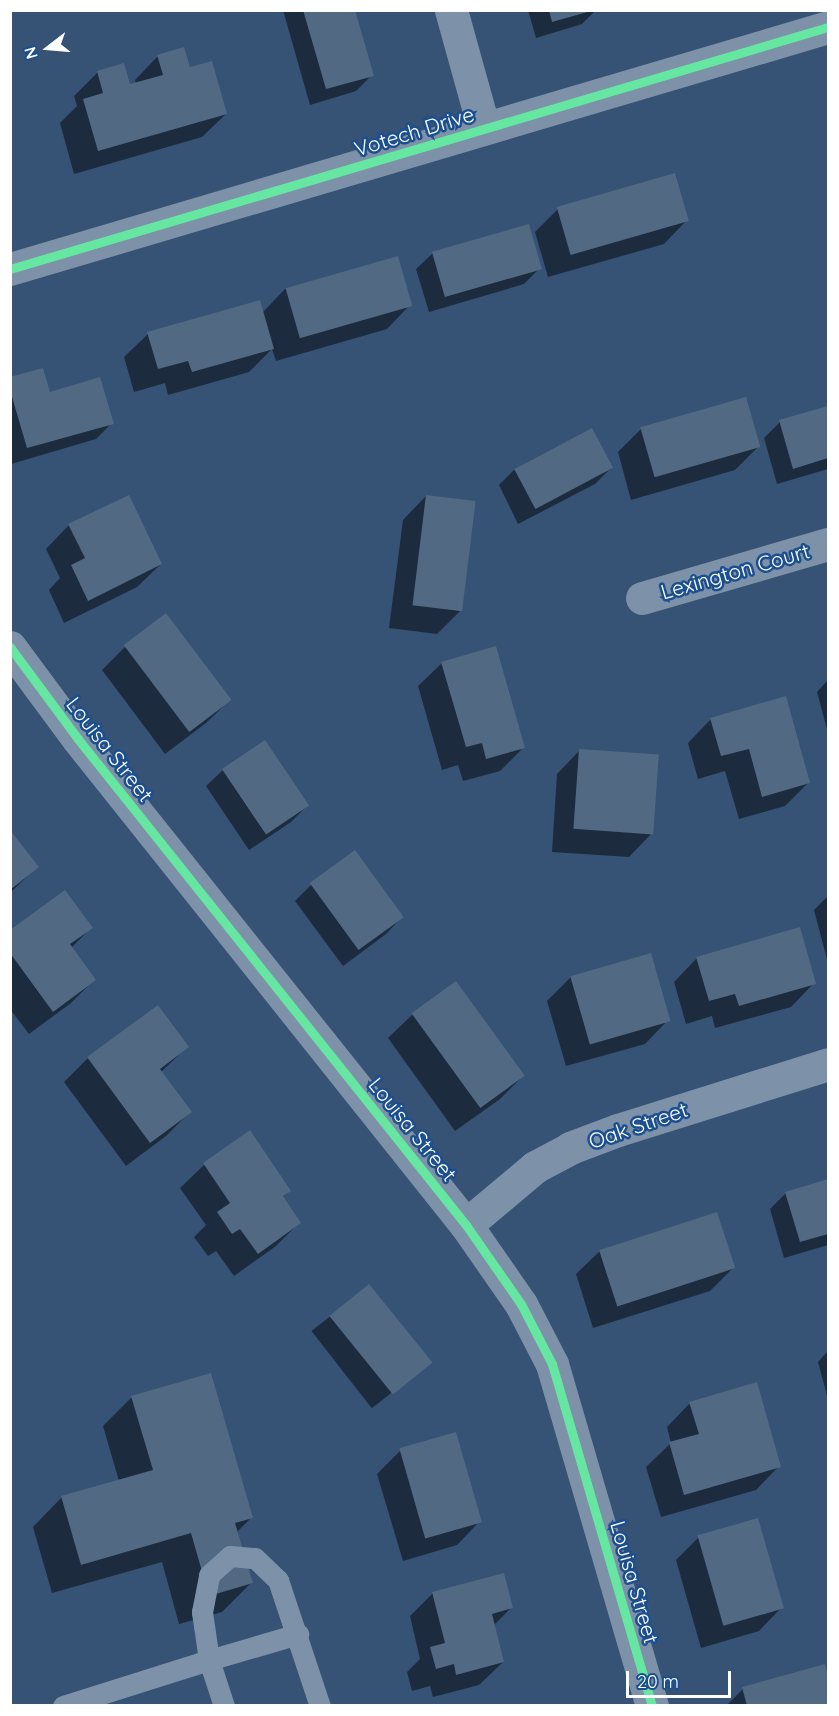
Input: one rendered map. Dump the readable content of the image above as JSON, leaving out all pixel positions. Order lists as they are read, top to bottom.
{
  "streets": {
    "street": [
      "Votech Drive",
      "Lexington Court",
      "Louisa Street",
      "Oak Street"
    ]
  },
  "crossings": [
    ["Louisa Street", "Oak Street"]
  ],
  "scale_bar": "20 m",
  "north": "left"
}
